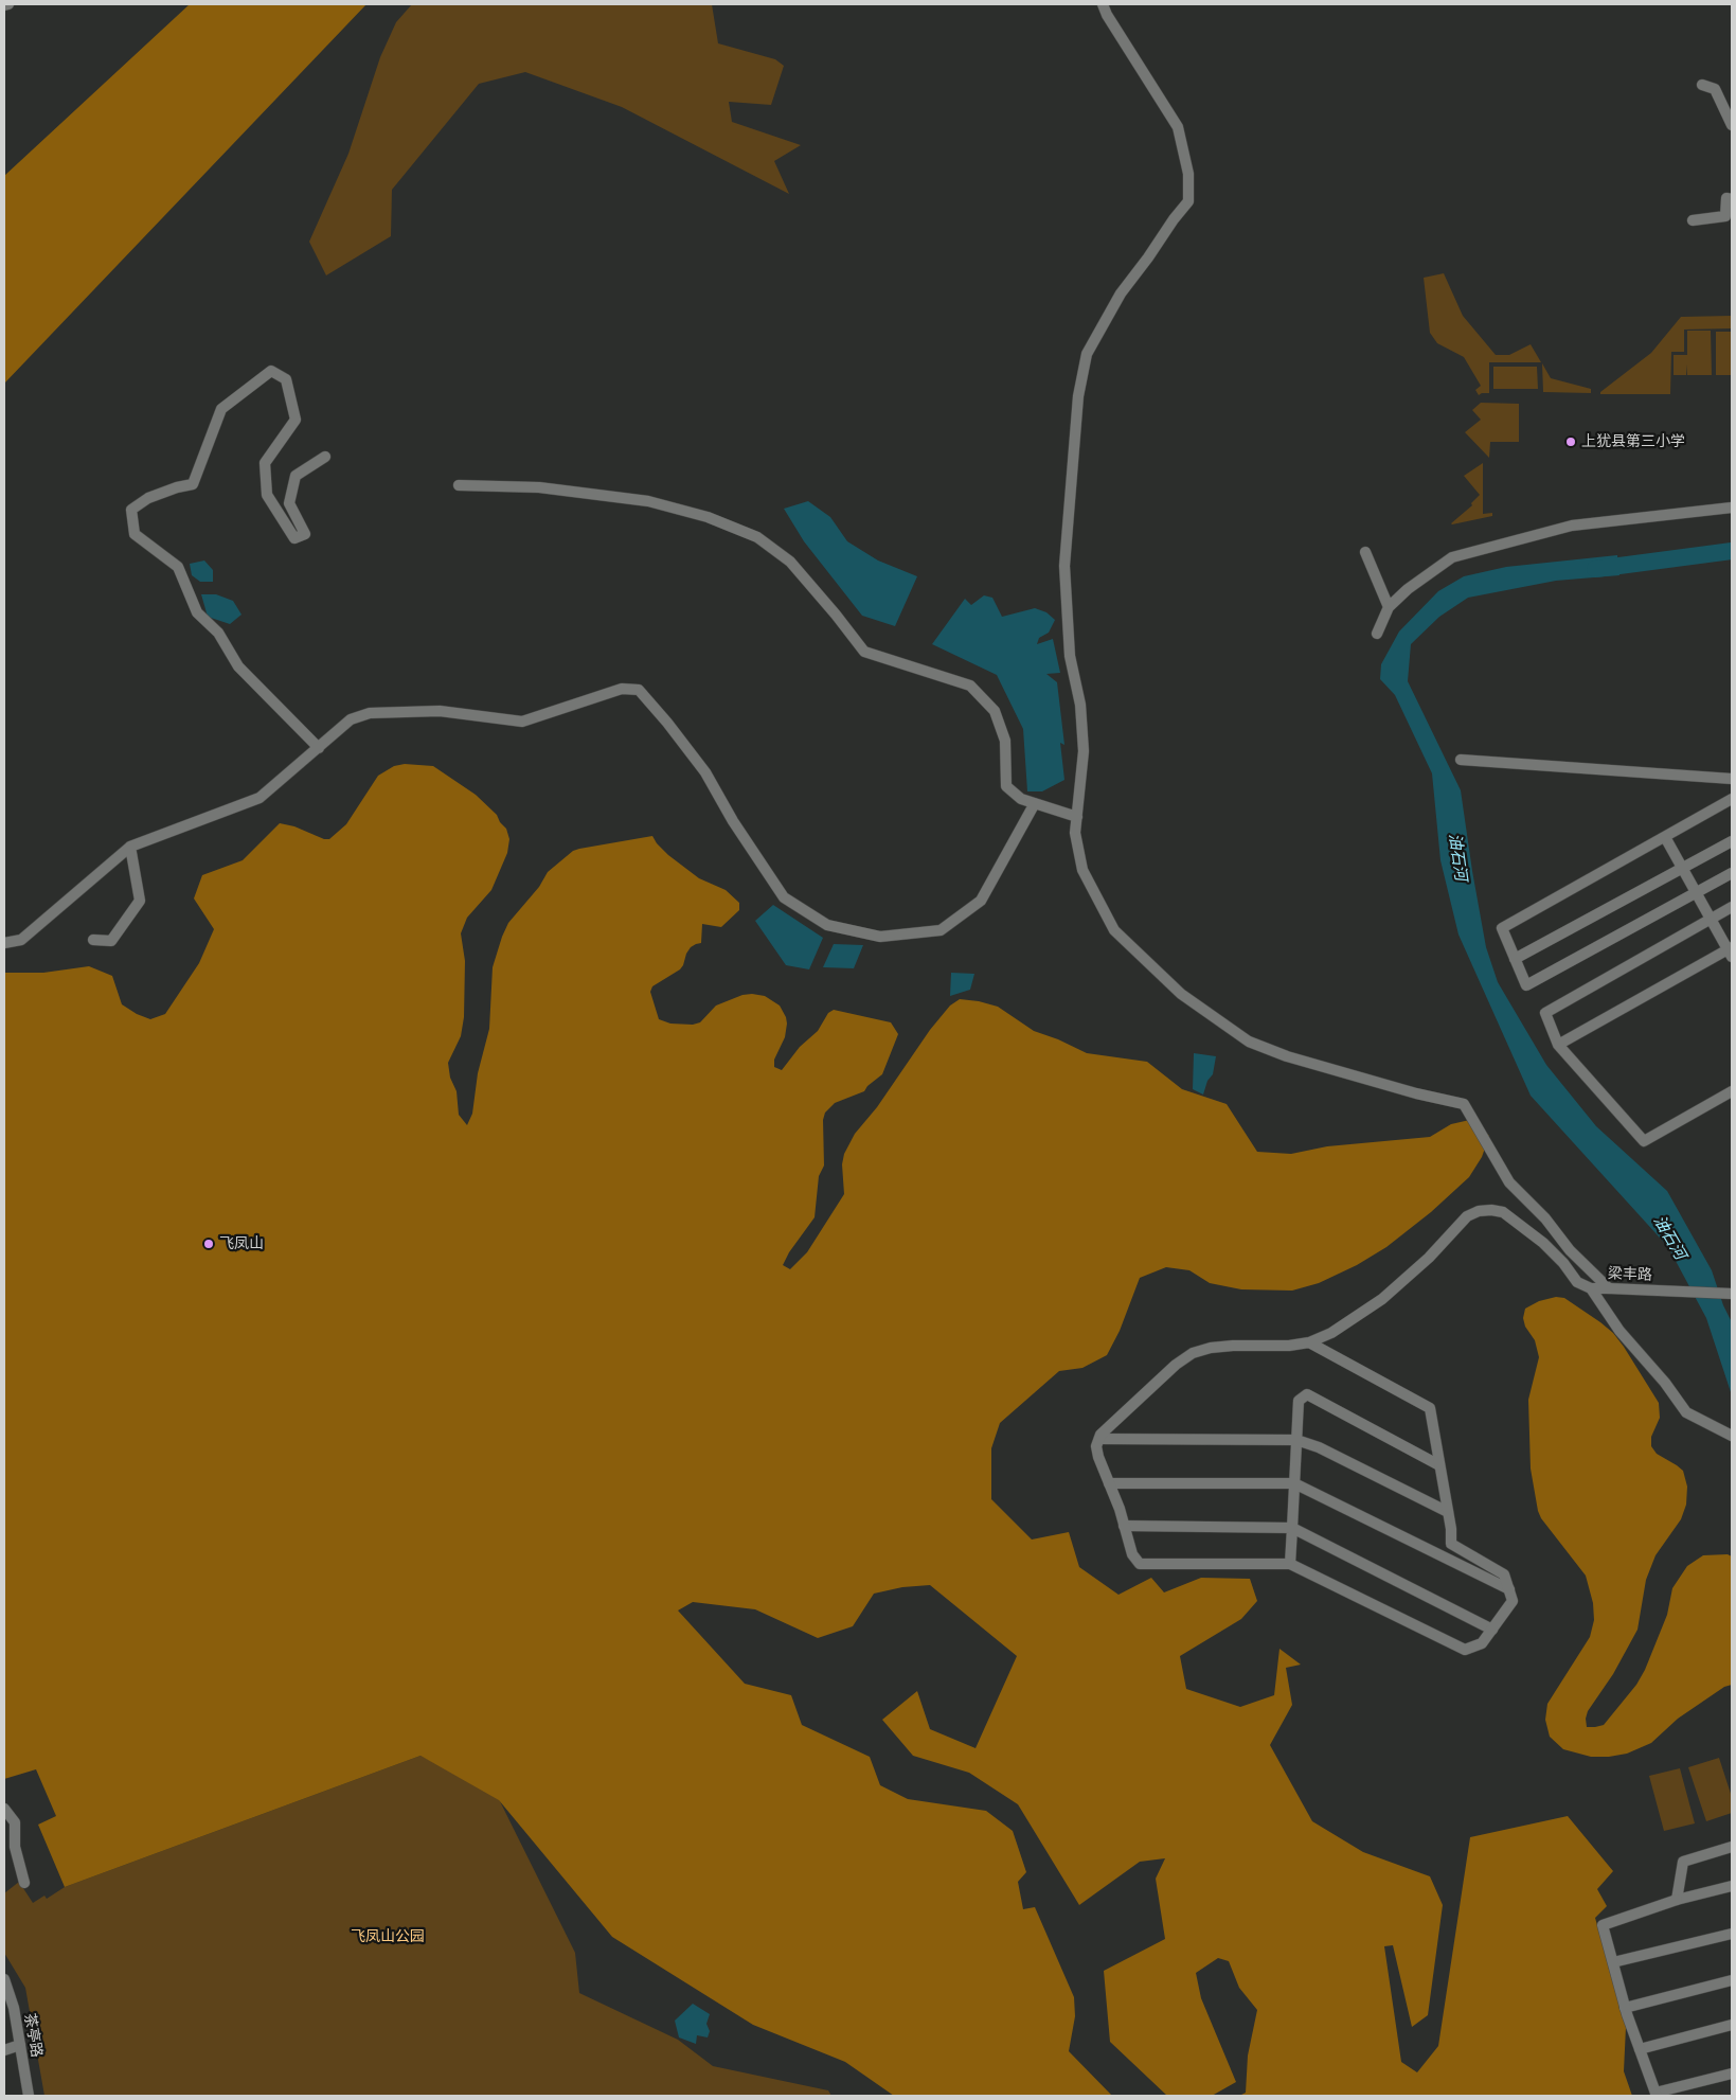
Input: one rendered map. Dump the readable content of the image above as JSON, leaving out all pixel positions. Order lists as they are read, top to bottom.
{
  "streets": {
    "street": ["梁丰路", "茶亭路"]
  },
  "water": ["油石河"],
  "parks": ["飞凤山公园"],
  "places": ["上犹县第三小学", "飞凤山"]
}
